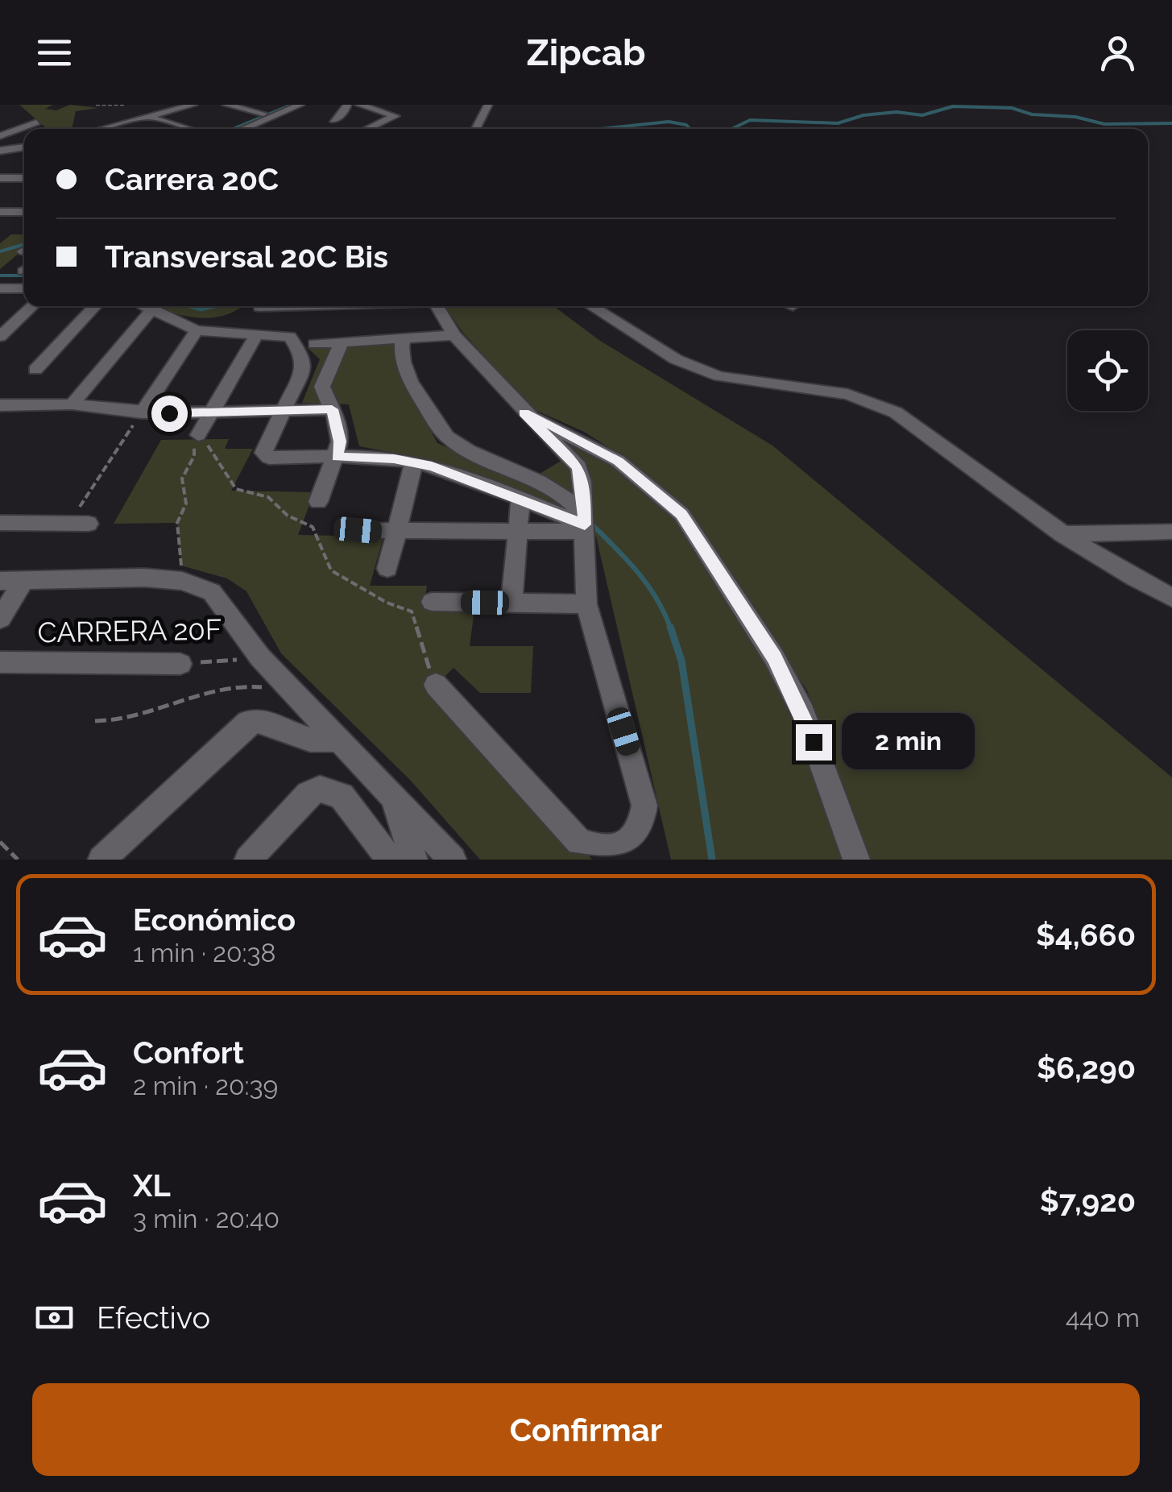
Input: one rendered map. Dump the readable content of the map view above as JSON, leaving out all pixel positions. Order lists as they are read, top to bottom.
{
  "streets": {
    "street": ["CARRERA 20F"]
  },
  "page": {
    "header": "Zipcab",
    "banner": ["Carrera 20C", "Transversal 20C Bis"],
    "bubble": "2 min",
    "list": [
      {
        "name": "Económico",
        "note": "1 min · 20:38",
        "value": "$4,660"
      },
      {
        "name": "Confort",
        "note": "2 min · 20:39",
        "value": "$6,290"
      },
      {
        "name": "XL",
        "note": "3 min · 20:40",
        "value": "$7,920"
      }
    ],
    "pay": ["Efectivo", "440 m"],
    "buttons": "Confirmar"
  }
}
